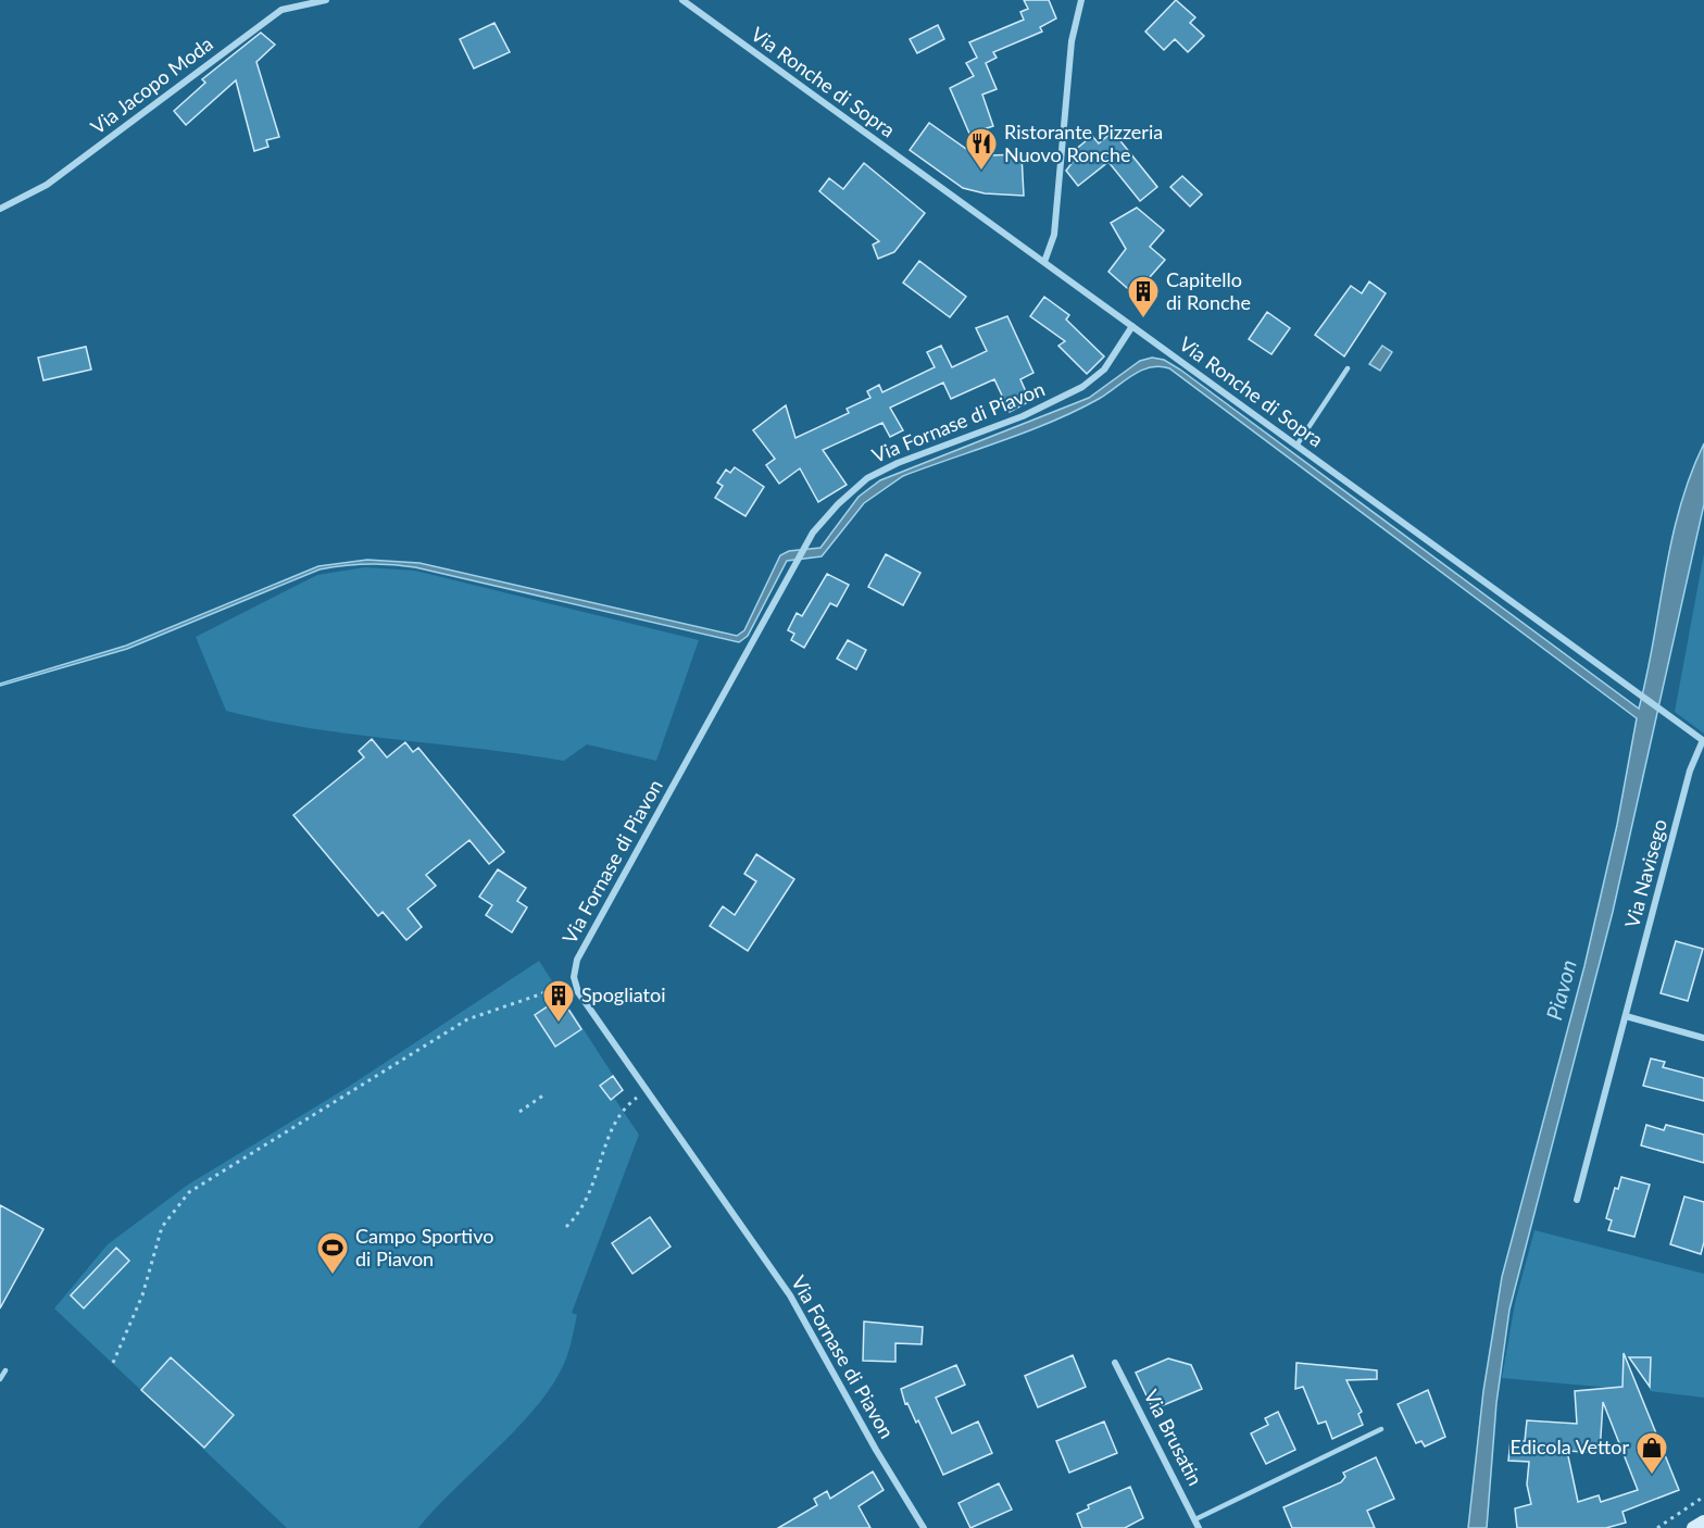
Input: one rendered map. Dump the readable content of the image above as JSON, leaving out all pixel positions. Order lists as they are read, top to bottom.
{
  "streets": {
    "street": [
      "Via Ronche di Sopra",
      "Via Jacopo Moda",
      "Via Fornase di Piavon",
      "Via Navisego",
      "Via Brusatin"
    ]
  },
  "crossings": [
    ["Via Ronche di Sopra", "Via Fornase di Piavon"],
    ["Via Ronche di Sopra", "Via Navisego"]
  ],
  "water": ["Piavon"],
  "places": {
    "restaurant": ["Ristorante Pizzeria Nuovo Ronche"],
    "building": ["Capitello di Ronche", "Spogliatoi"],
    "sports": ["Campo Sportivo di Piavon"],
    "shop": ["Edicola Vettor"]
  }
}
